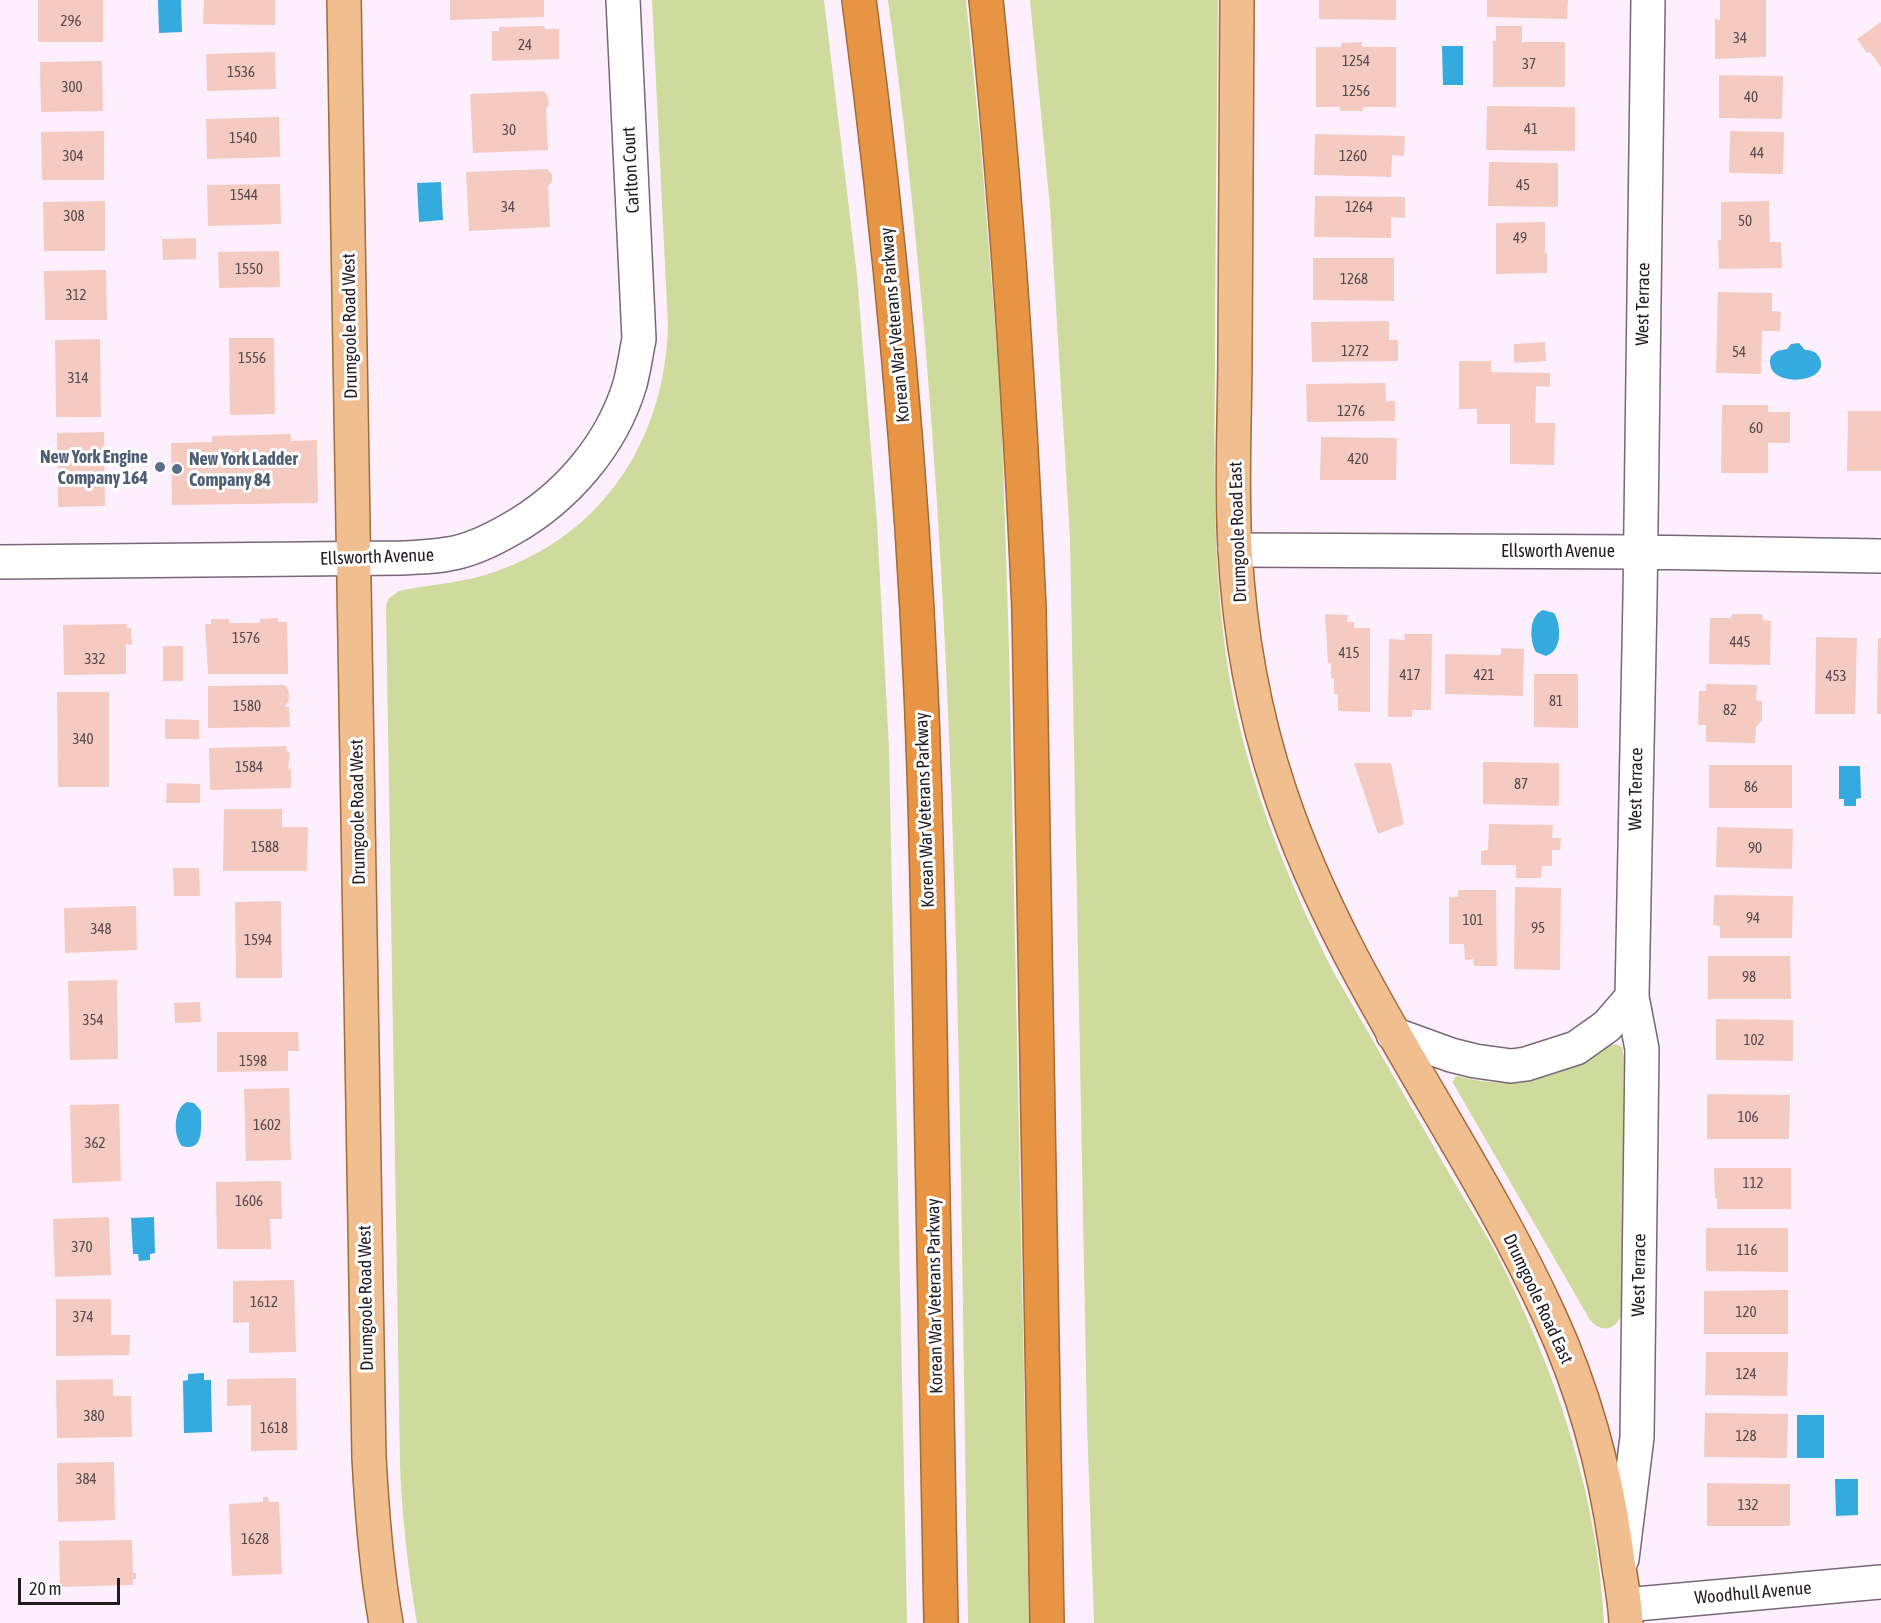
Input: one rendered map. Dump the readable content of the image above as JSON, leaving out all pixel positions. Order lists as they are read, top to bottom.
{
  "streets": {
    "highway": ["Korean War Veterans Parkway"],
    "main road": ["Drumgoole Road West", "Drumgoole Road East"],
    "street": [
      "Carlton Court",
      "West Terrace",
      "Ellsworth Avenue",
      "Woodhull Avenue"
    ]
  },
  "crossings": [
    ["Carlton Court", "Ellsworth Avenue"],
    ["West Terrace", "Drumgoole Road East"],
    ["West Terrace", "Ellsworth Avenue"],
    ["West Terrace", "Woodhull Avenue"],
    ["Drumgoole Road West", "Ellsworth Avenue"],
    ["Drumgoole Road East", "Ellsworth Avenue"],
    ["Drumgoole Road East", "Woodhull Avenue"]
  ],
  "places": ["New York Engine Company 164", "New York Ladder Company 84"],
  "house_numbers": [
    "296",
    "34",
    "24",
    "1254",
    "37",
    "1536",
    "300",
    "1256",
    "40",
    "41",
    "30",
    "1540",
    "44",
    "304",
    "1260",
    "45",
    "1544",
    "34",
    "1264",
    "308",
    "50",
    "49",
    "1550",
    "1268",
    "312",
    "1272",
    "54",
    "1556",
    "314",
    "1276",
    "60",
    "420",
    "1576",
    "445",
    "415",
    "332",
    "417",
    "421",
    "453",
    "81",
    "1580",
    "82",
    "340",
    "1584",
    "87",
    "86",
    "1588",
    "90",
    "94",
    "101",
    "95",
    "348",
    "1594",
    "98",
    "354",
    "102",
    "1598",
    "106",
    "1602",
    "362",
    "112",
    "1606",
    "370",
    "116",
    "1612",
    "120",
    "374",
    "124",
    "380",
    "1618",
    "128",
    "384",
    "132",
    "1628"
  ],
  "scale_bar": "20 m"
}
